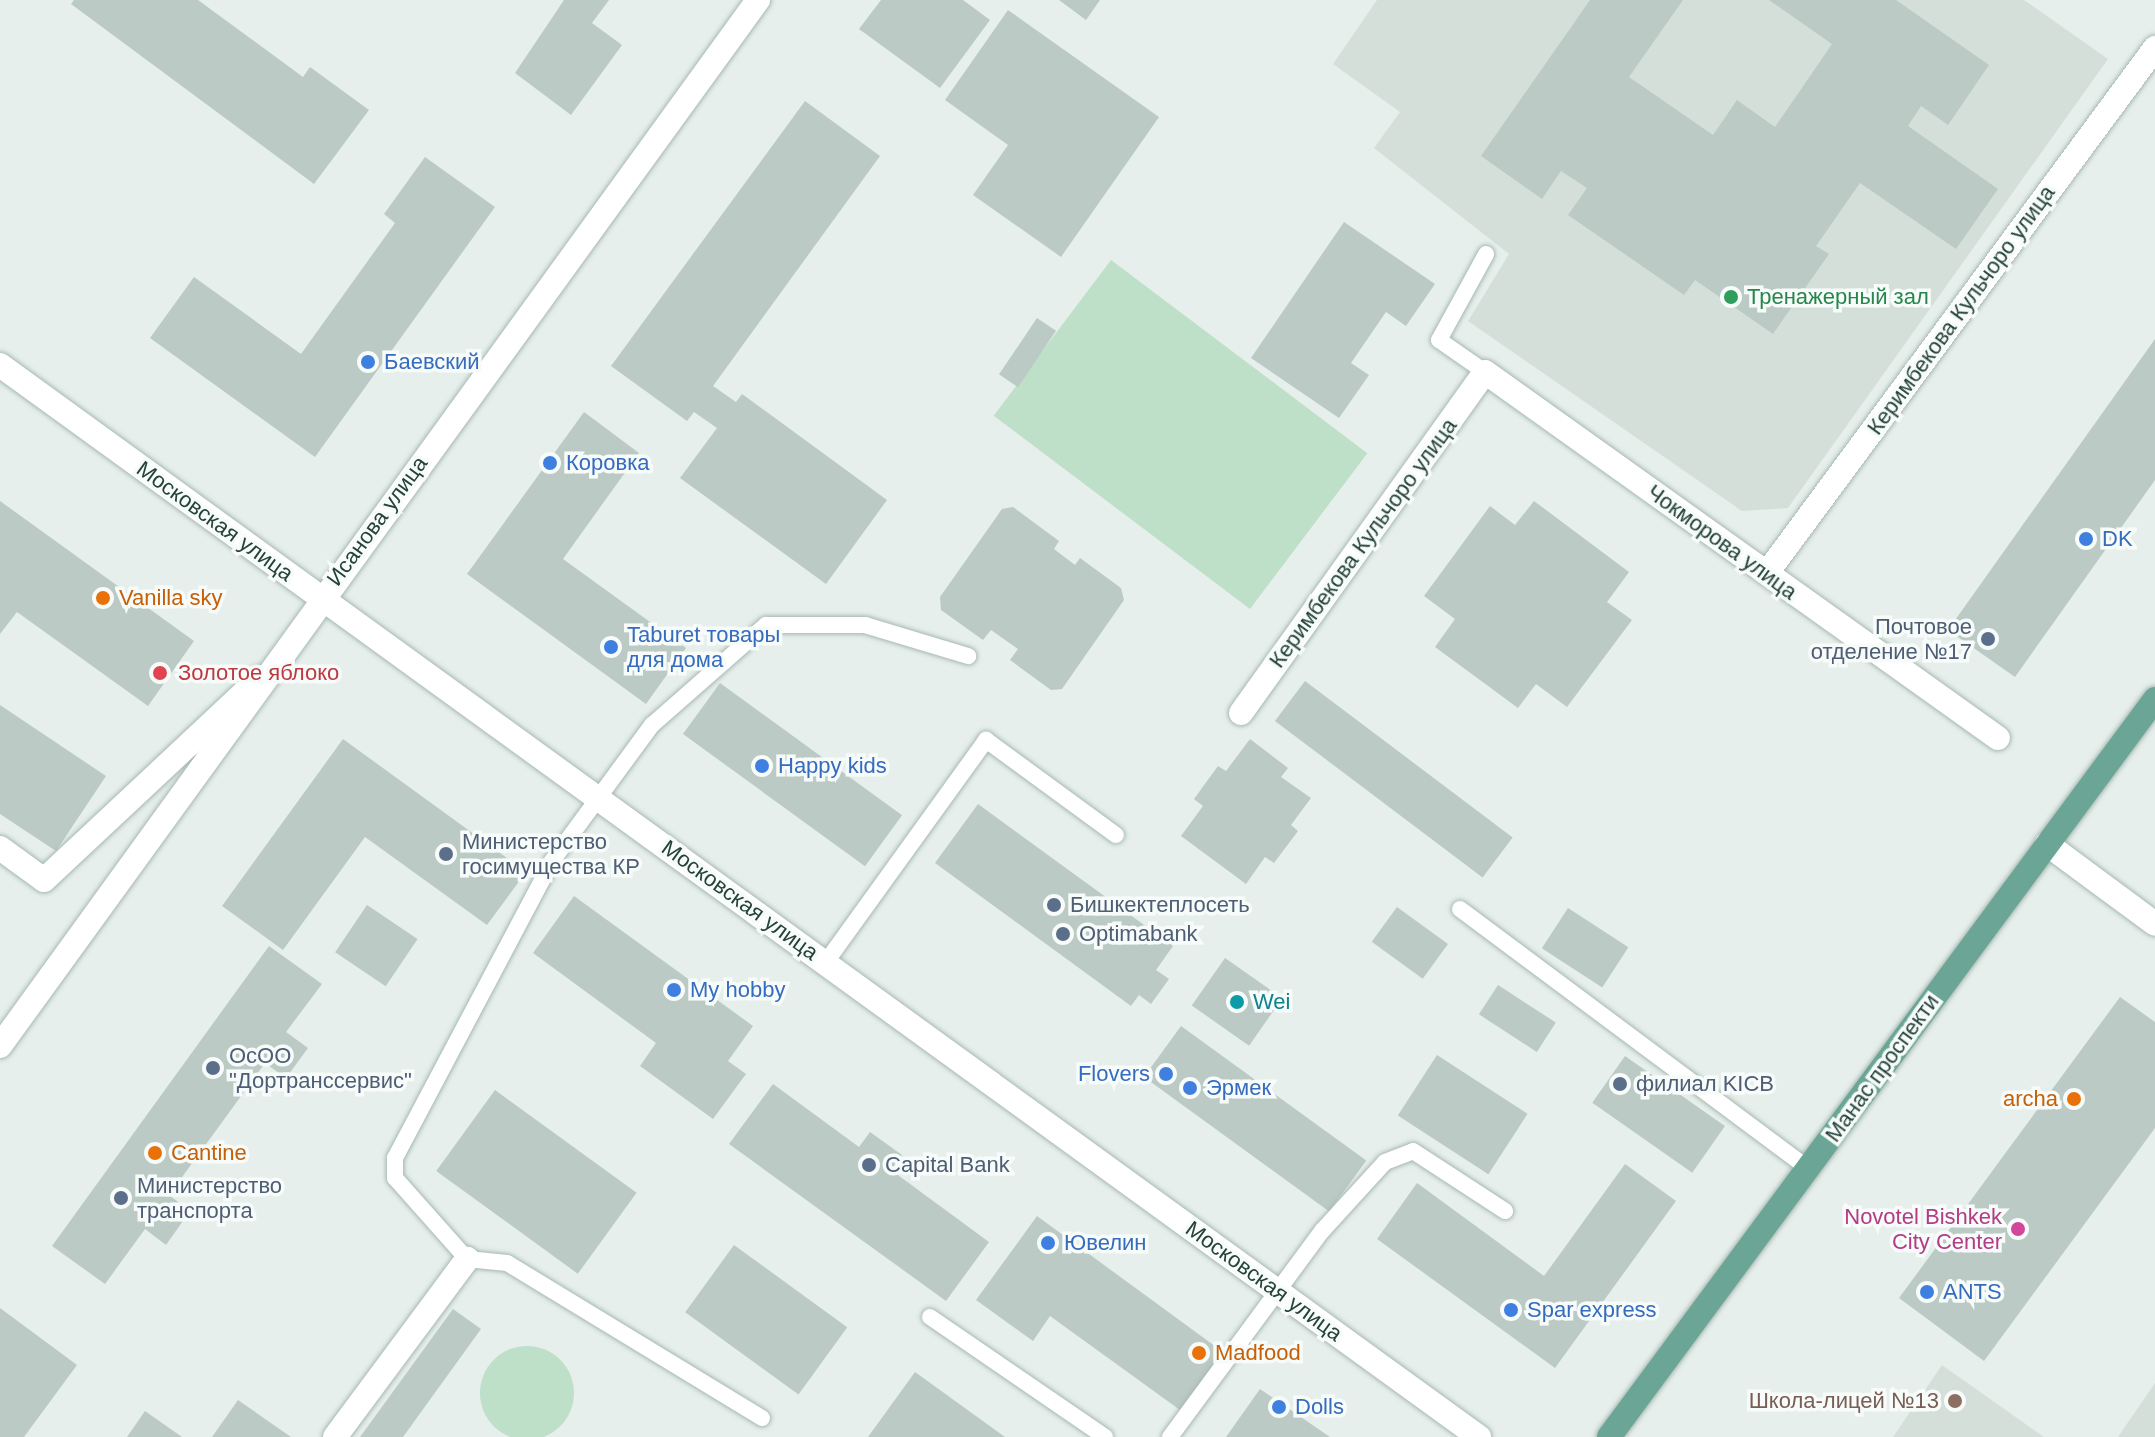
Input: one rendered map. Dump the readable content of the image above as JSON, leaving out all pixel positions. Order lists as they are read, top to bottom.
{
  "streets": {
    "main road": ["Манас проспекти"],
    "street": [
      "Керимбекова Кульчоро улица",
      "Московская улица",
      "Исанова улица",
      "Чокморова улица"
    ]
  },
  "crossings": [
    ["Керимбекова Кульчоро улица", "Чокморова улица"],
    ["Московская улица", "Исанова улица"]
  ],
  "places": [
    "Тренажерный зал",
    "Баевский",
    "Коровка",
    "DK",
    "Vanilla sky",
    "Почтовое отделение №17",
    "Taburet товары для дома",
    "Золотое яблоко",
    "Happy kids",
    "Министерство госимущества КР",
    "Бишкектеплосеть",
    "Optimabank",
    "My hobby",
    "Wei",
    "ОсОО \"Дортранссервис\"",
    "Flovers",
    "филиал KICB",
    "Эрмек",
    "archa",
    "Cantine",
    "Capital Bank",
    "Министерство транспорта",
    "Novotel Bishkek City Center",
    "Ювелин",
    "ANTS",
    "Spar express",
    "Madfood",
    "Школа-лицей №13",
    "Dolls"
  ]
}
